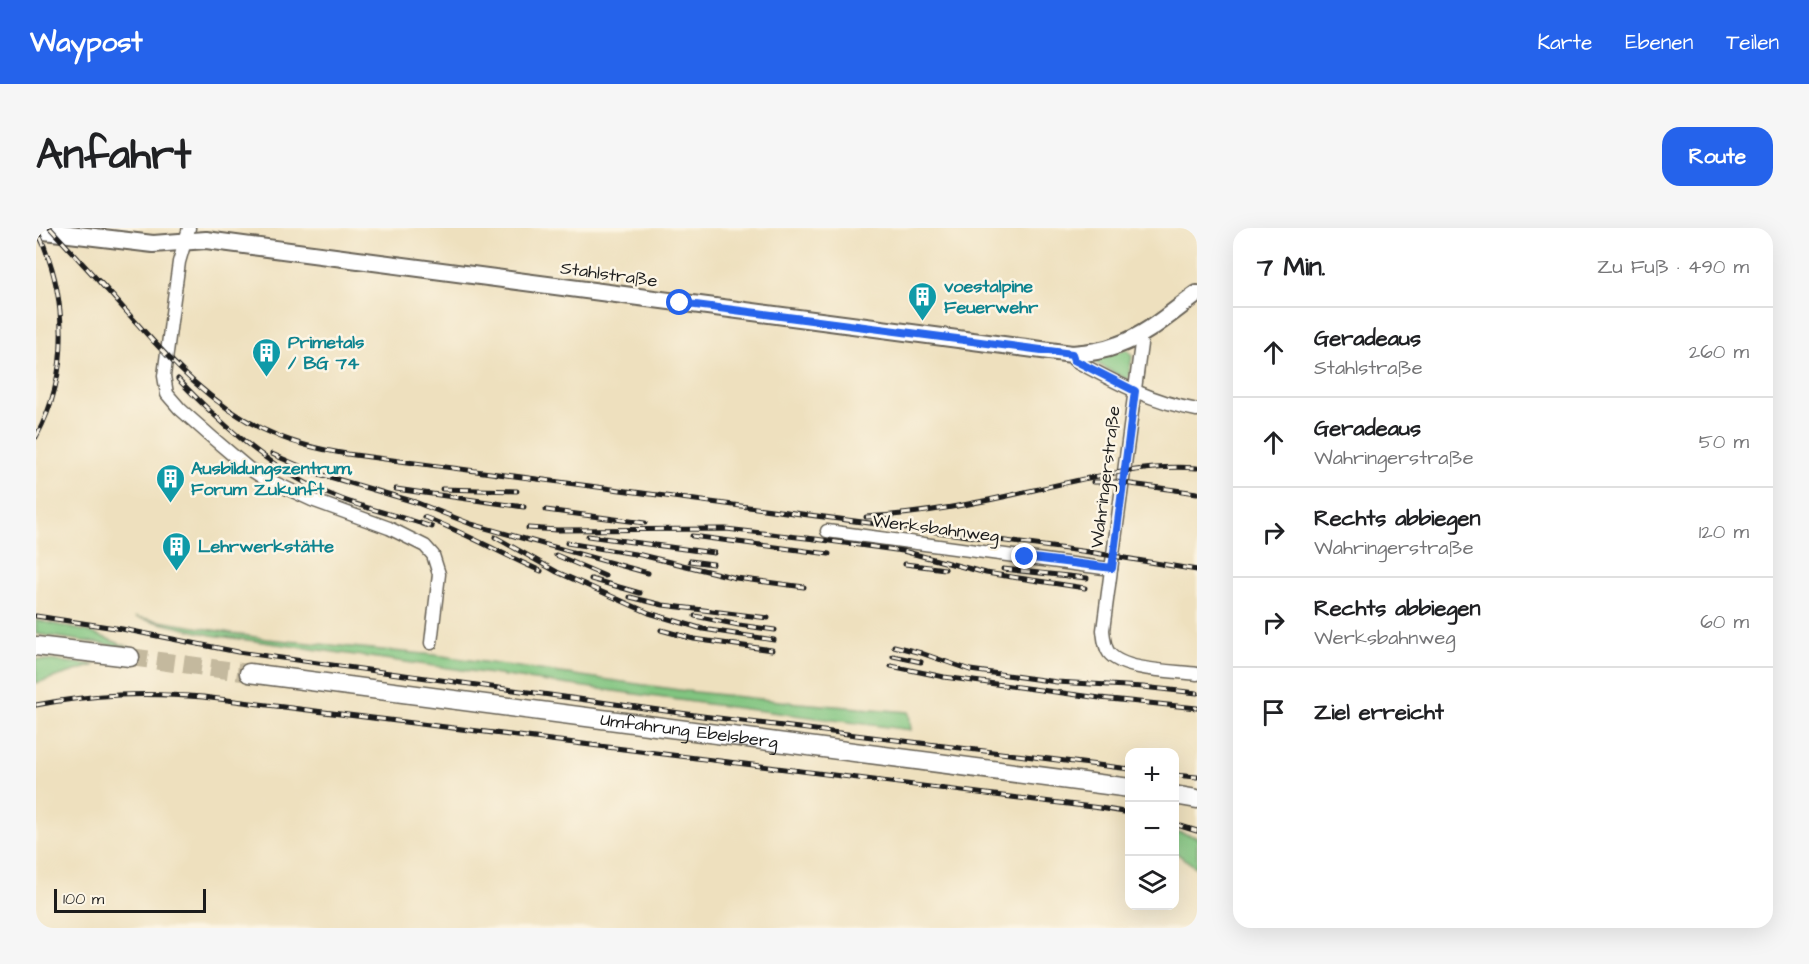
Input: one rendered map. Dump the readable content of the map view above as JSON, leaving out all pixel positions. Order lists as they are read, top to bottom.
{
  "streets": {
    "main road": ["Umfahrung Ebelsberg"],
    "street": ["Stahlstraße", "Wahringerstraße", "Werksbahnweg"]
  },
  "crossings": [
    ["Stahlstraße", "Wahringerstraße"],
    ["Wahringerstraße", "Werksbahnweg"]
  ],
  "places": {
    "building": [
      "voestalpine Feuerwehr",
      "Primetals / BG 74",
      "Ausbildungszentrum, Forum Zukunft",
      "Lehrwerkstätte"
    ]
  },
  "scale_bar": "100 m",
  "page": {
    "header": "Waypost",
    "nav": ["Karte", "Ebenen", "Teilen"],
    "title": "Anfahrt",
    "buttons": "Route",
    "heading": ["7 Min.", "Zu Fuß · 490 m"],
    "list": [
      ["Geradeaus", "Stahlstraße", "260 m"],
      ["Geradeaus", "Wahringerstraße", "50 m"],
      ["Rechts abbiegen", "Wahringerstraße", "120 m"],
      ["Rechts abbiegen", "Werksbahnweg", "60 m"],
      "Ziel erreicht"
    ],
    "map_buttons": ["+", "−"],
    "scale": "100 m"
  }
}
